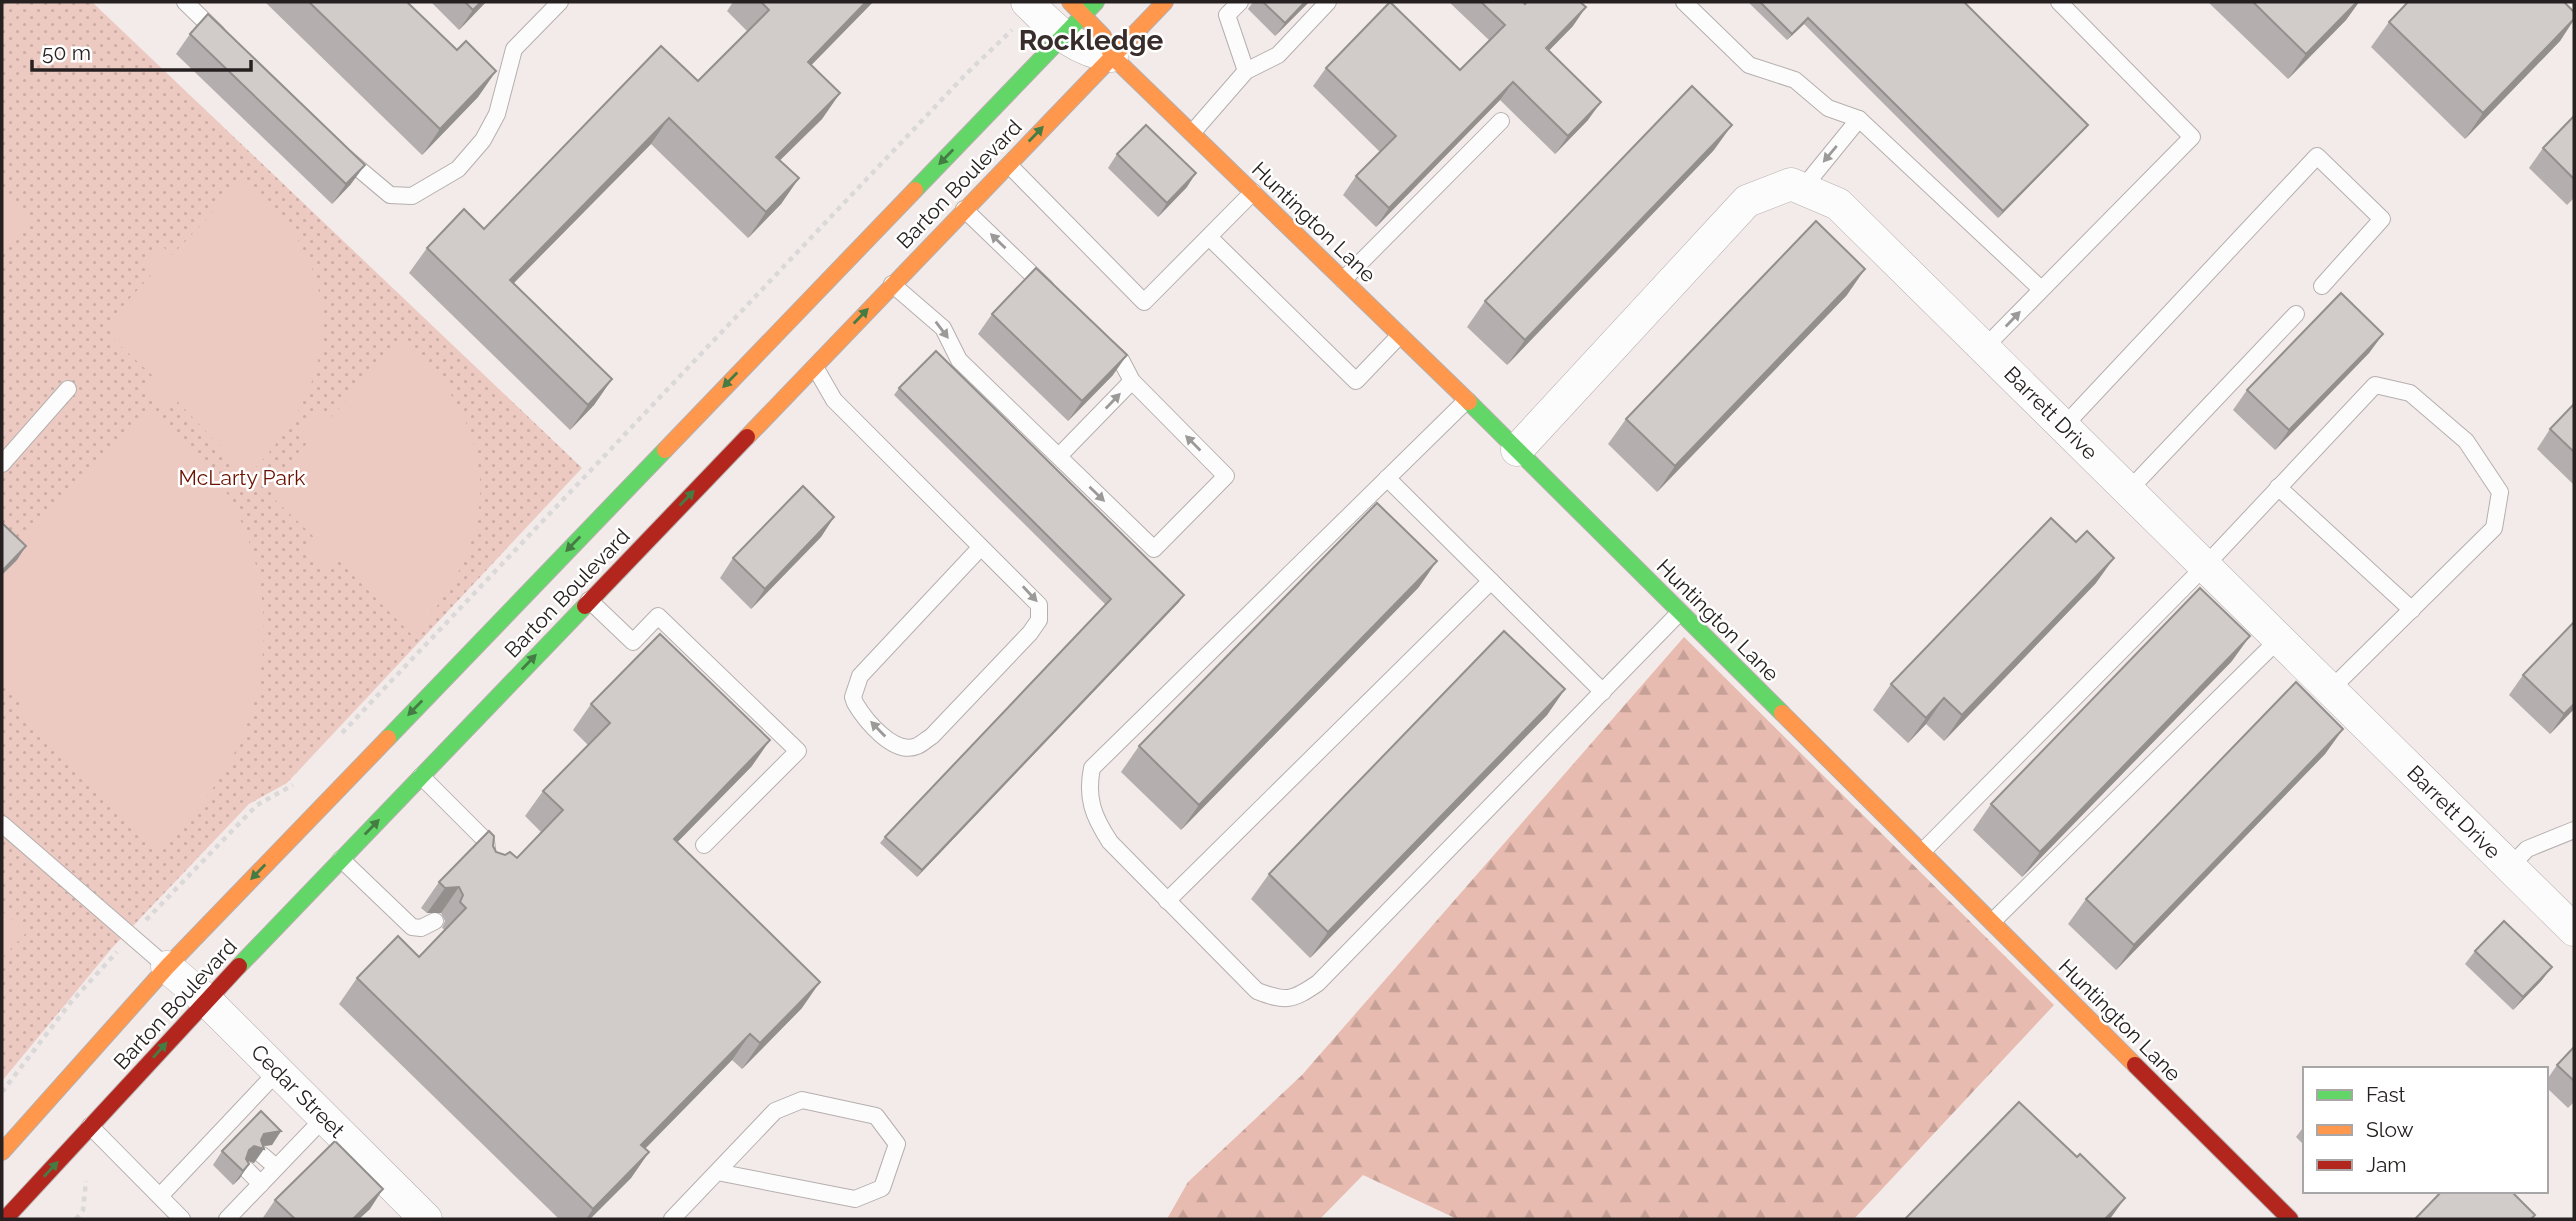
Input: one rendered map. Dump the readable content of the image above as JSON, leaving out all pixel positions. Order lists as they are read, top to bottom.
{
  "streets": {
    "main road": ["Barton Boulevard", "Huntington Lane"],
    "street": ["Barrett Drive", "Cedar Street"]
  },
  "crossings": [
    ["Barton Boulevard", "Huntington Lane"],
    ["Barton Boulevard", "Cedar Street"],
    ["Huntington Lane", "Barrett Drive"]
  ],
  "districts": ["Rockledge"],
  "parks": ["McLarty Park"],
  "legend": ["Fast", "Slow", "Jam"],
  "scale_bar": "50 m"
}
